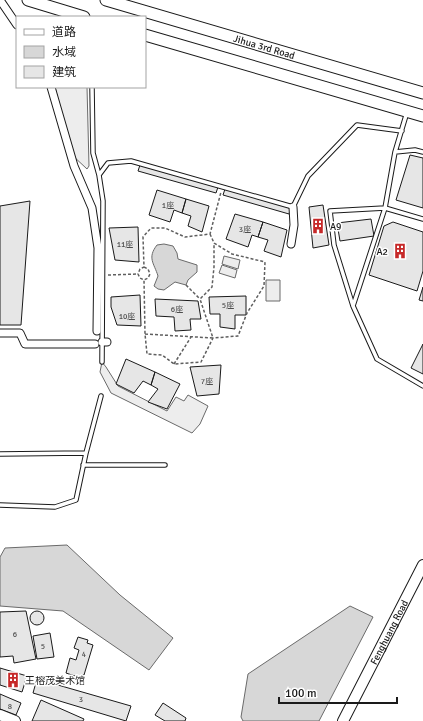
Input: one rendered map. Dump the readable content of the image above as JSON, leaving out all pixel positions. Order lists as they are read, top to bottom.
{
  "streets": {
    "main road": ["Jihua 3rd Road"],
    "street": ["Fenghuang Road"]
  },
  "places": {
    "building": ["A9", "A2", "王榕茂美术馆"]
  },
  "house_numbers": [
    "1座",
    "3座",
    "11座",
    "5座",
    "6座",
    "10座",
    "7座",
    "6",
    "5",
    "4",
    "3",
    "8"
  ],
  "legend": ["道路", "水域", "建筑"],
  "scale_bar": "100 m"
}
